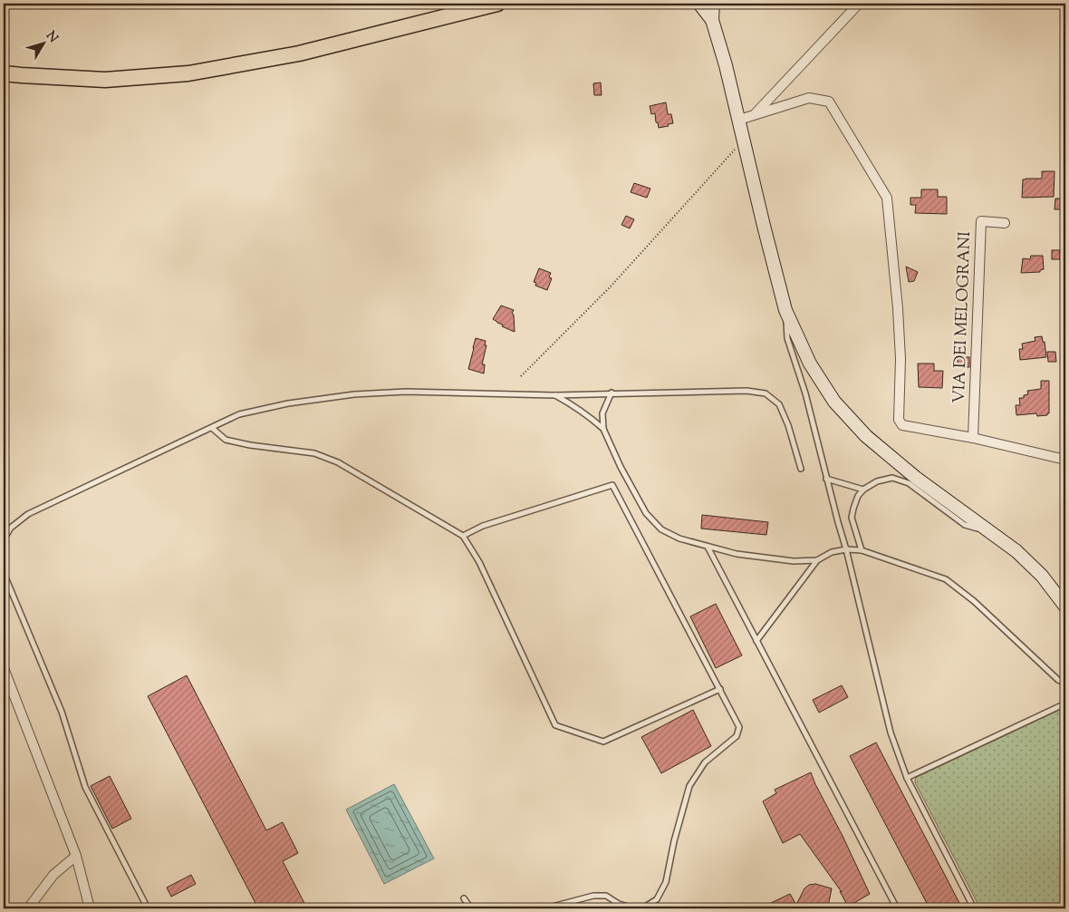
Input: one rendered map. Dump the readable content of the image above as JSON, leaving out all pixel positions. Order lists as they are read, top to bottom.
{
  "streets": {
    "street": ["VIA DEI MELOGRANI"]
  },
  "north": "top right"
}
